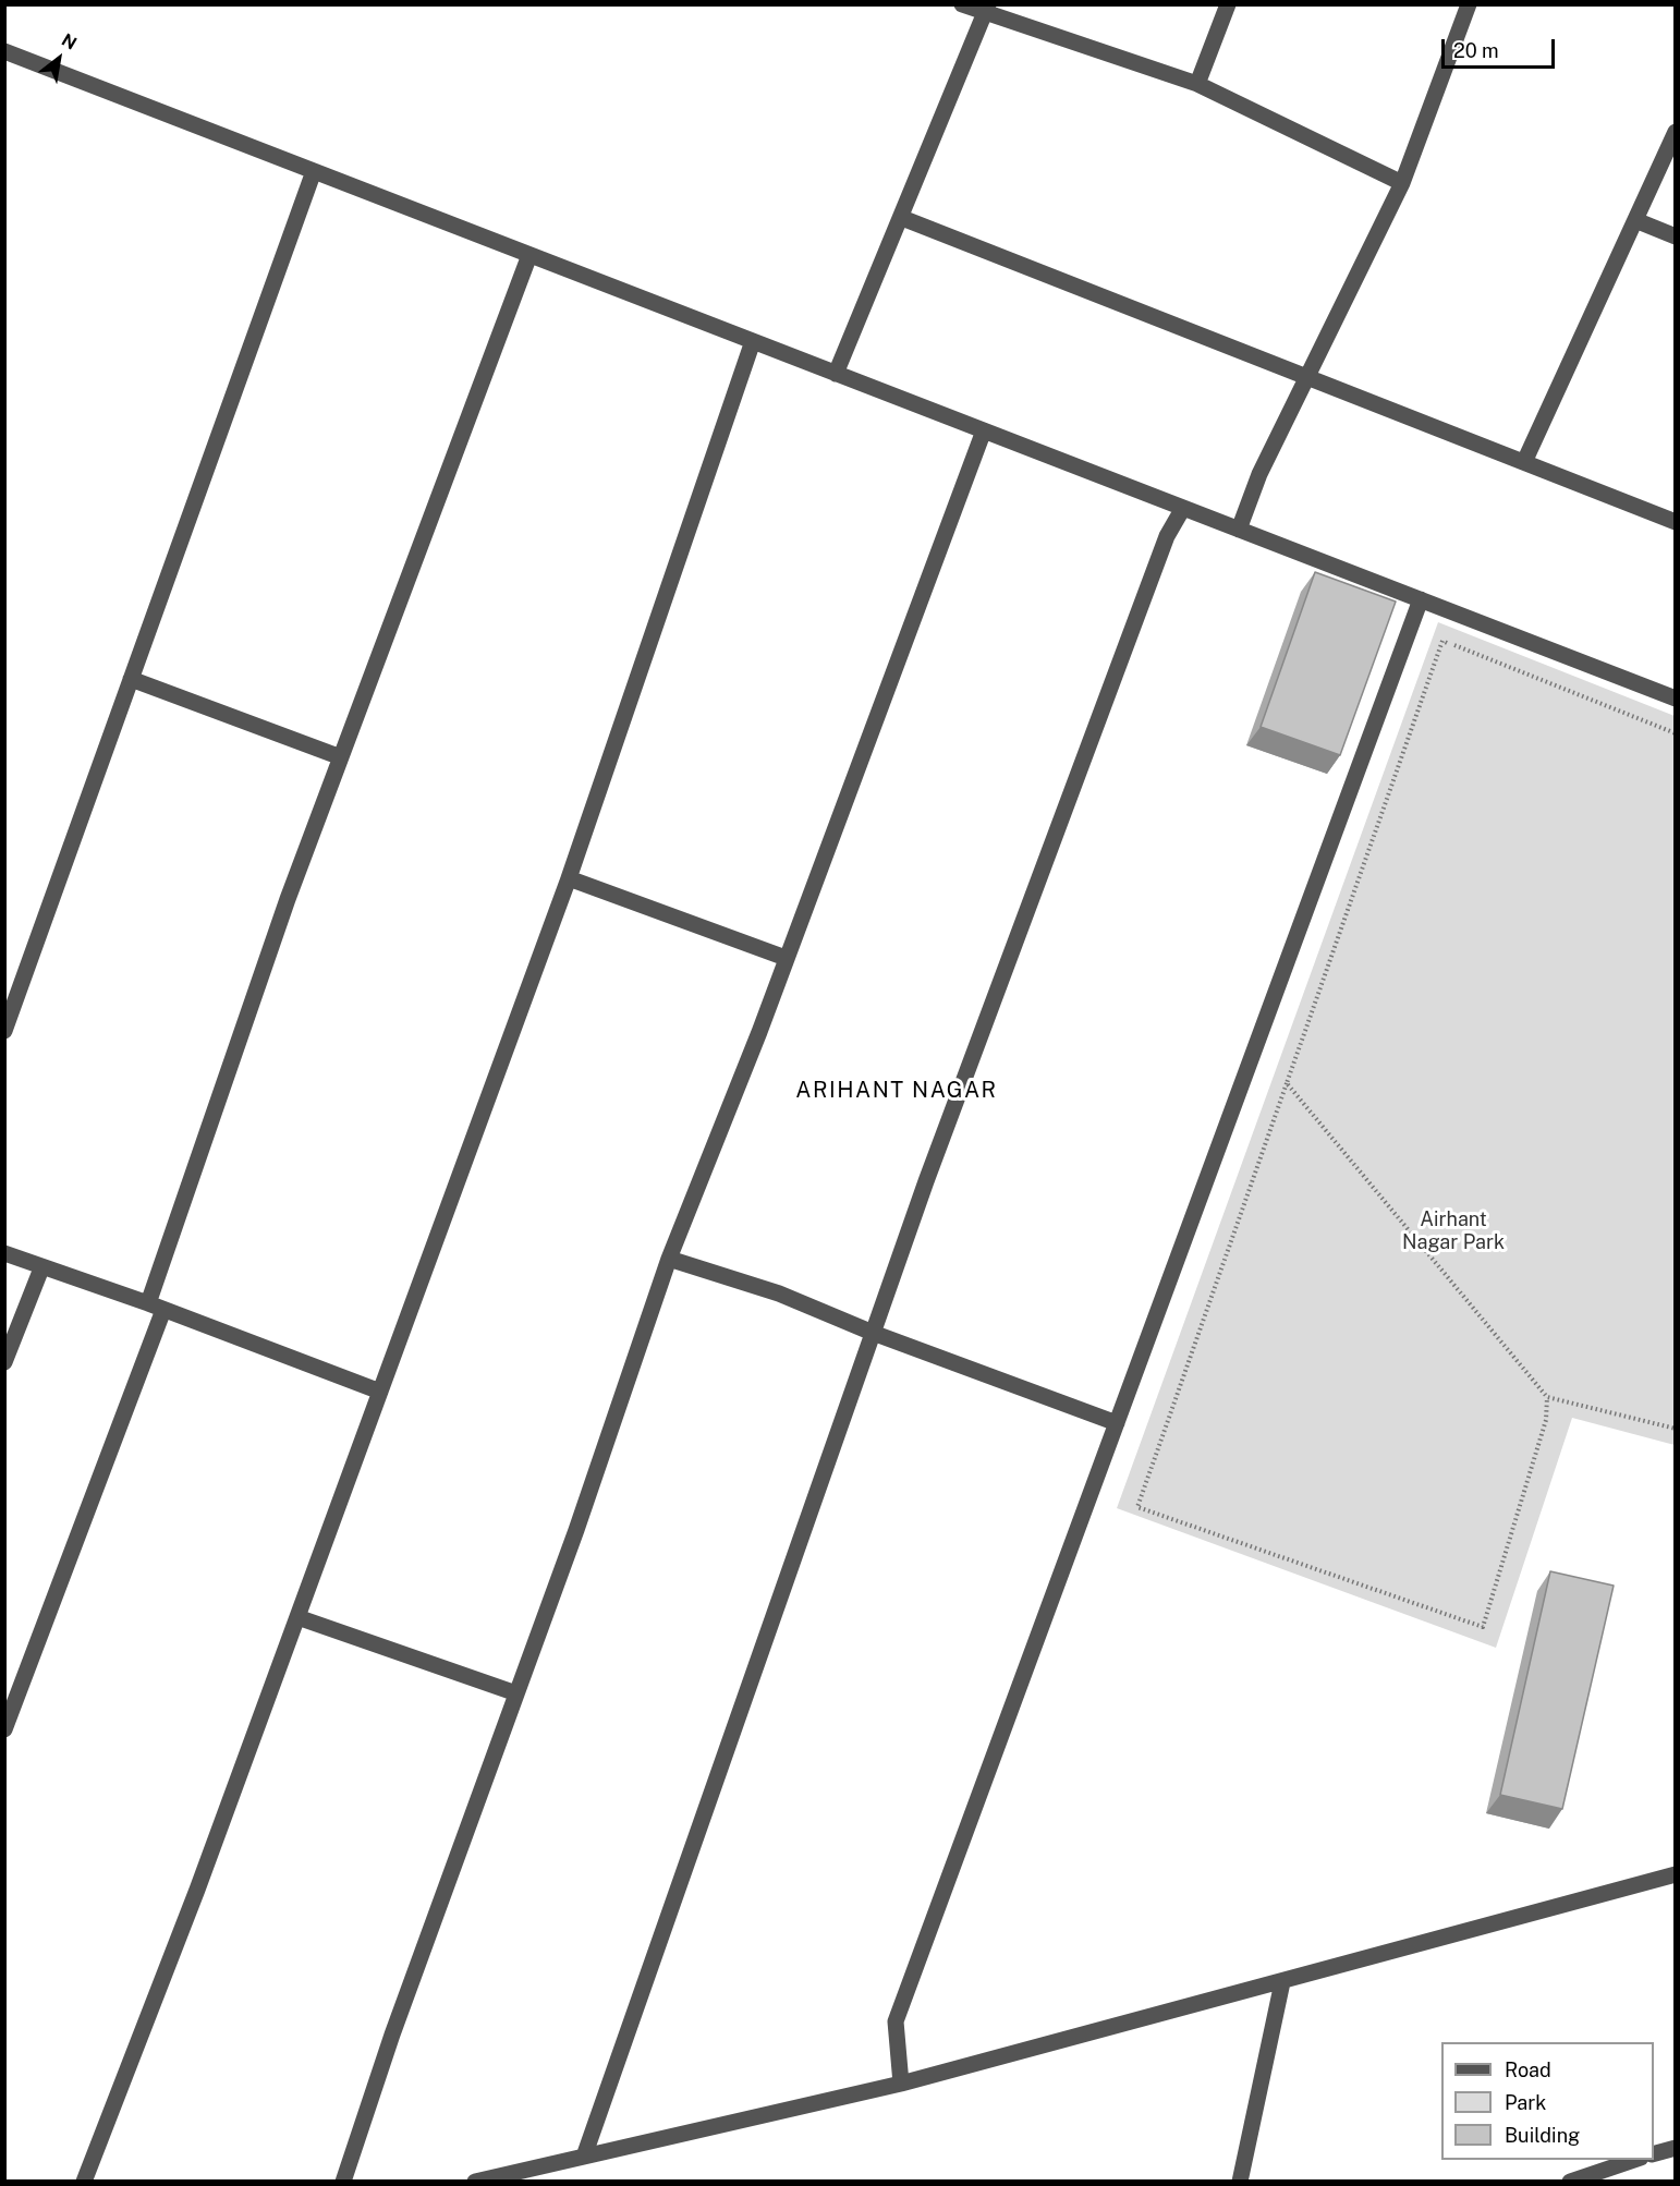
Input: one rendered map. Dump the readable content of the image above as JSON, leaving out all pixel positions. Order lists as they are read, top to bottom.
{
  "districts": ["ARIHANT NAGAR"],
  "parks": ["Airhant Nagar Park"],
  "legend": ["Road", "Park", "Building"],
  "scale_bar": "20 m",
  "north": "top right"
}
